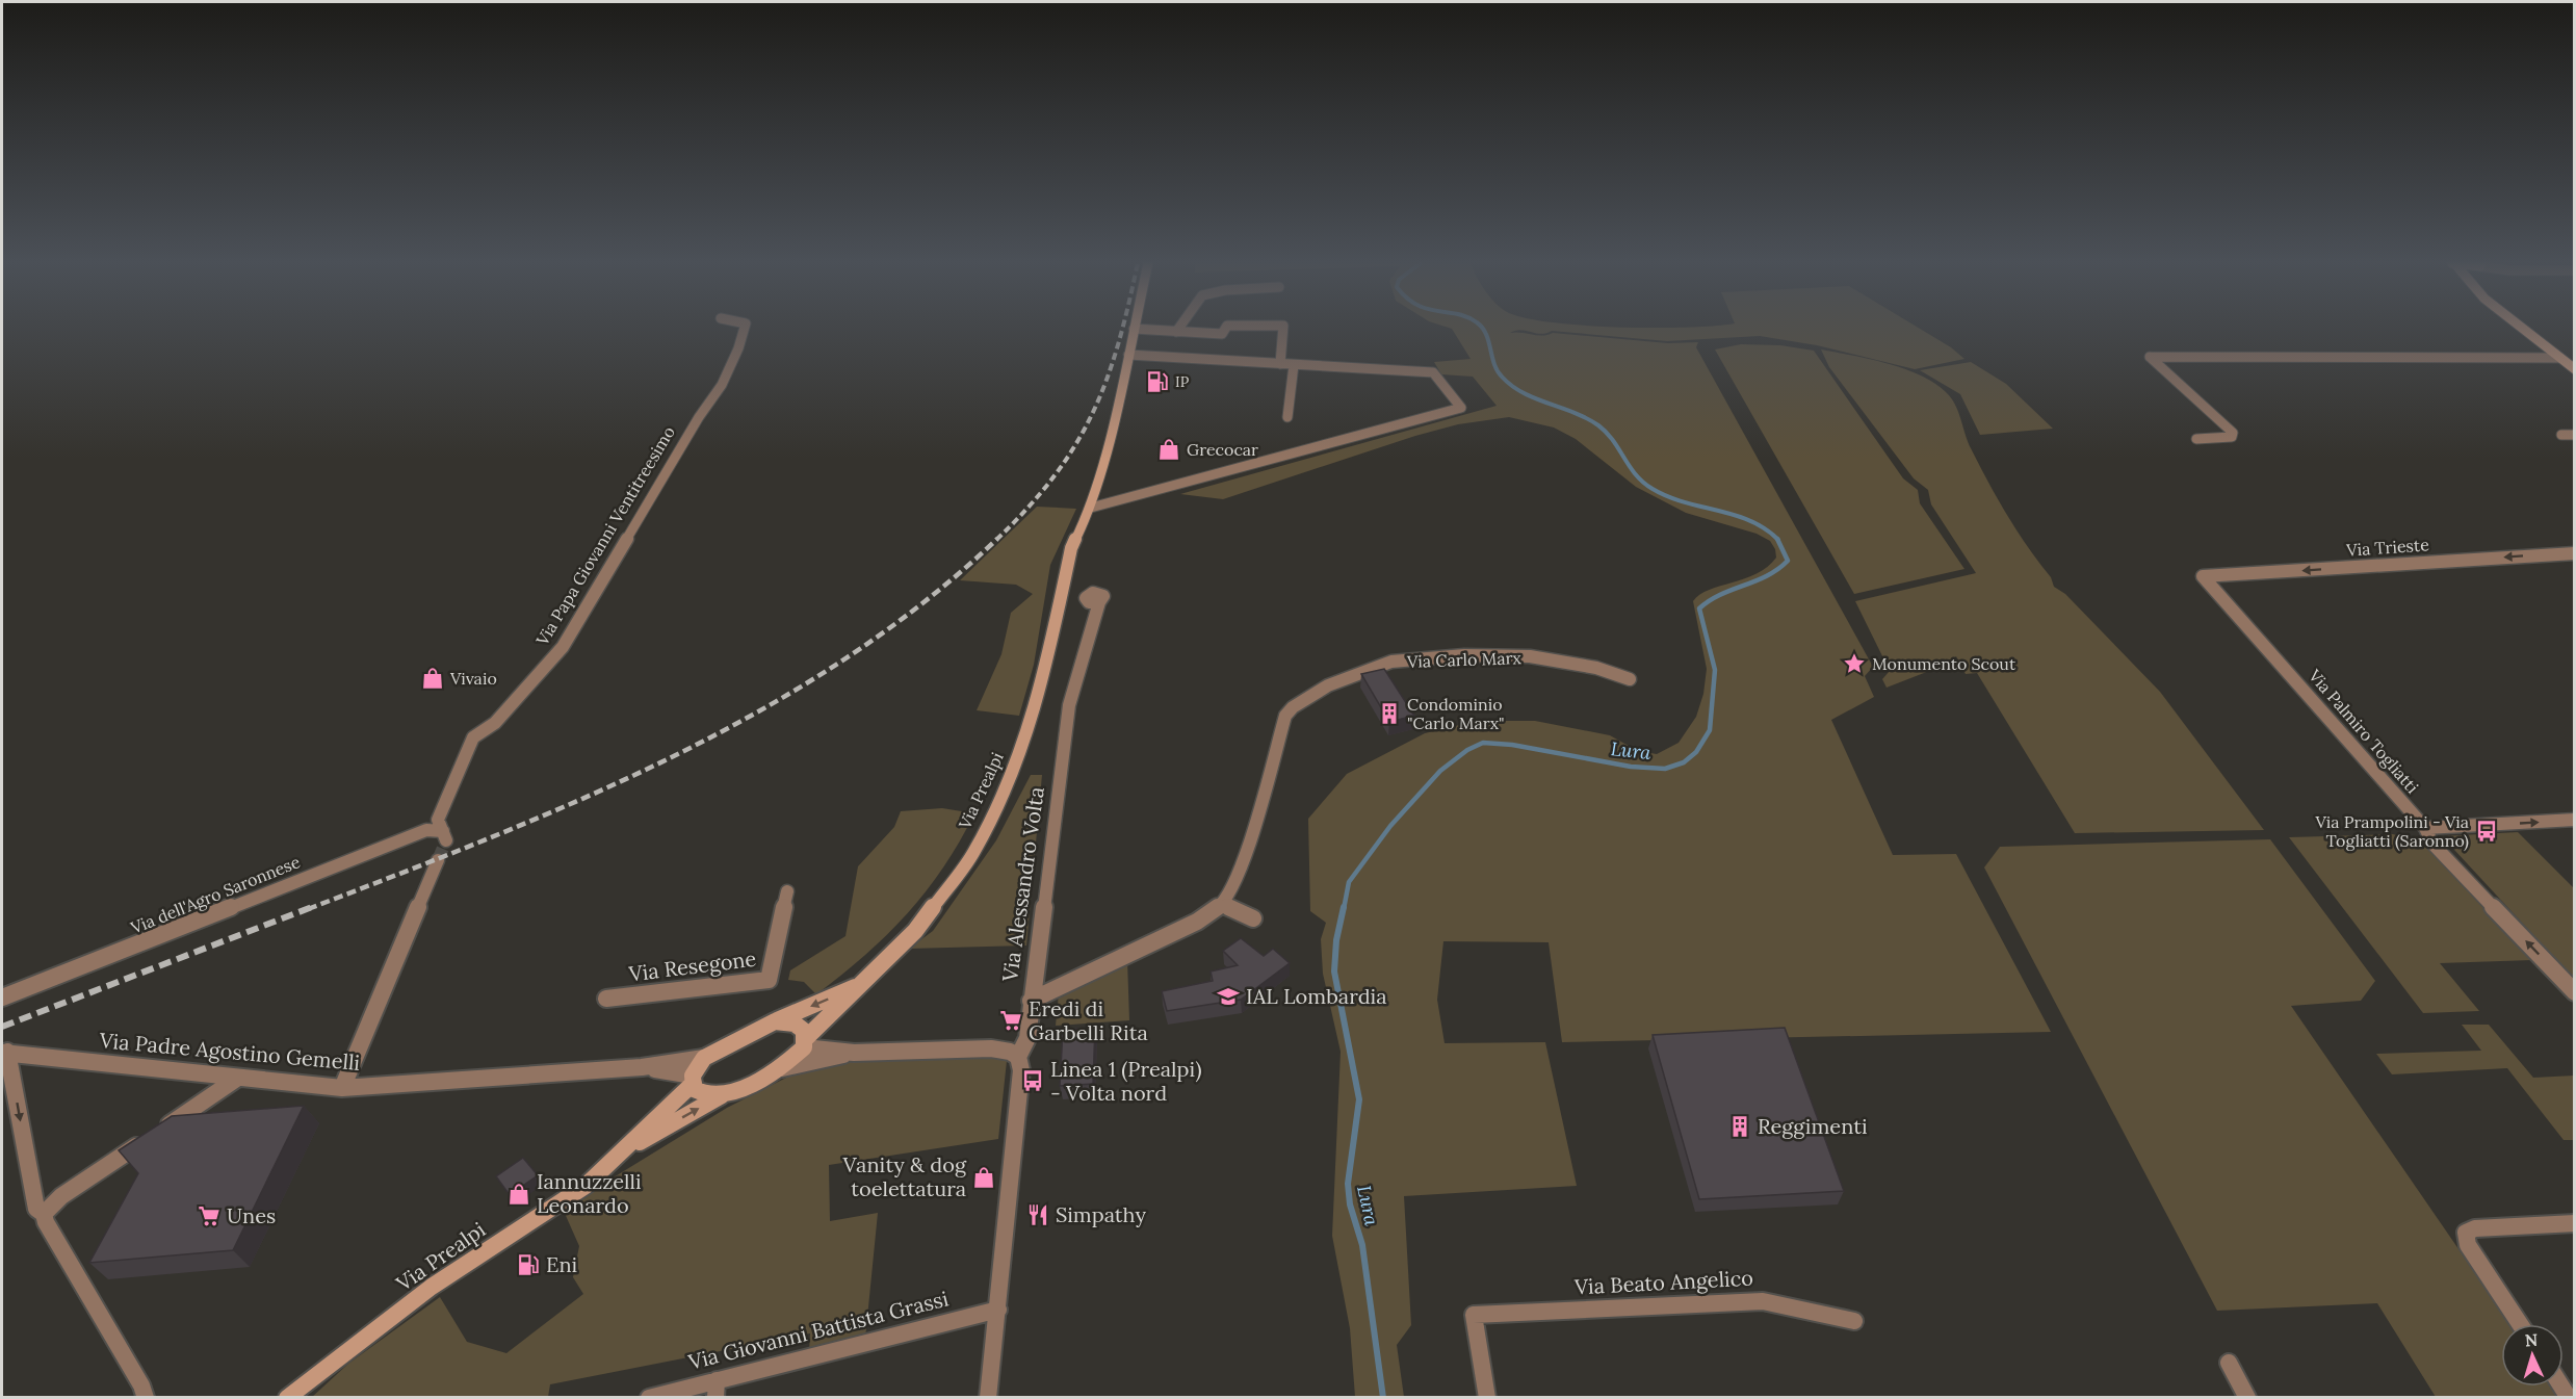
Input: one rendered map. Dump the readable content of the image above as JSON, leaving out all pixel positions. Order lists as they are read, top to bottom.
{
  "streets": {
    "street": [
      "Via Papa Giovanni Ventitreesimo",
      "Via Trieste",
      "Via Carlo Marx",
      "Via Palmiro Togliatti",
      "Via Prealpi",
      "Via Alessandro Volta",
      "Via dell'Agro Saronnese",
      "Via Resegone",
      "Via Padre Agostino Gemelli",
      "Via Beato Angelico",
      "Via Giovanni Battista Grassi"
    ]
  },
  "crossings": [
    ["Via Papa Giovanni Ventitreesimo", "Via dell'Agro Saronnese"],
    ["Via Trieste", "Via Palmiro Togliatti"],
    ["Via Carlo Marx", "Via Alessandro Volta"],
    ["Via Prealpi", "Via Padre Agostino Gemelli"],
    ["Via Alessandro Volta", "Via Giovanni Battista Grassi"]
  ],
  "one_way": ["Via Trieste", "Via Palmiro Togliatti"],
  "water": ["Lura"],
  "places": {
    "fuel station": ["IP", "Eni"],
    "shop": [
      "Grecocar",
      "Vivaio",
      "Vanity & dog toelettatura",
      "Iannuzzelli Leonardo"
    ],
    "place": ["Monumento Scout"],
    "building": ["Condominio \"Carlo Marx\"", "Reggimenti"],
    "bus stop": ["Via Prampolini - Via Togliatti (Saronno)", "Linea 1 (Prealpi) - Volta nord"],
    "school or university": ["IAL Lombardia"],
    "supermarket": ["Eredi di Garbelli Rita", "Unes"],
    "restaurant": ["Simpathy"]
  },
  "north": "top"
}
